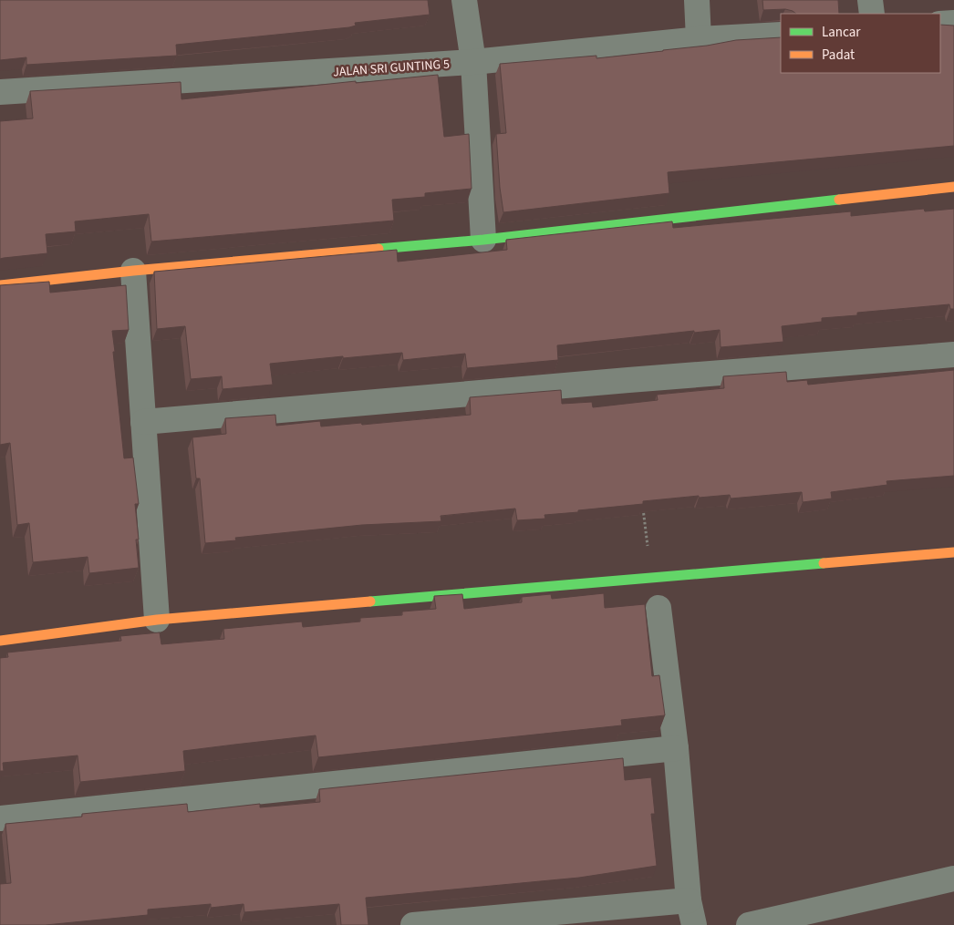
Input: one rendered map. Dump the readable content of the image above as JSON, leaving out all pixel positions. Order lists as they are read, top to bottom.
{
  "streets": {
    "street": ["JALAN SRI GUNTING 5"]
  },
  "legend": ["Lancar", "Padat"]
}
